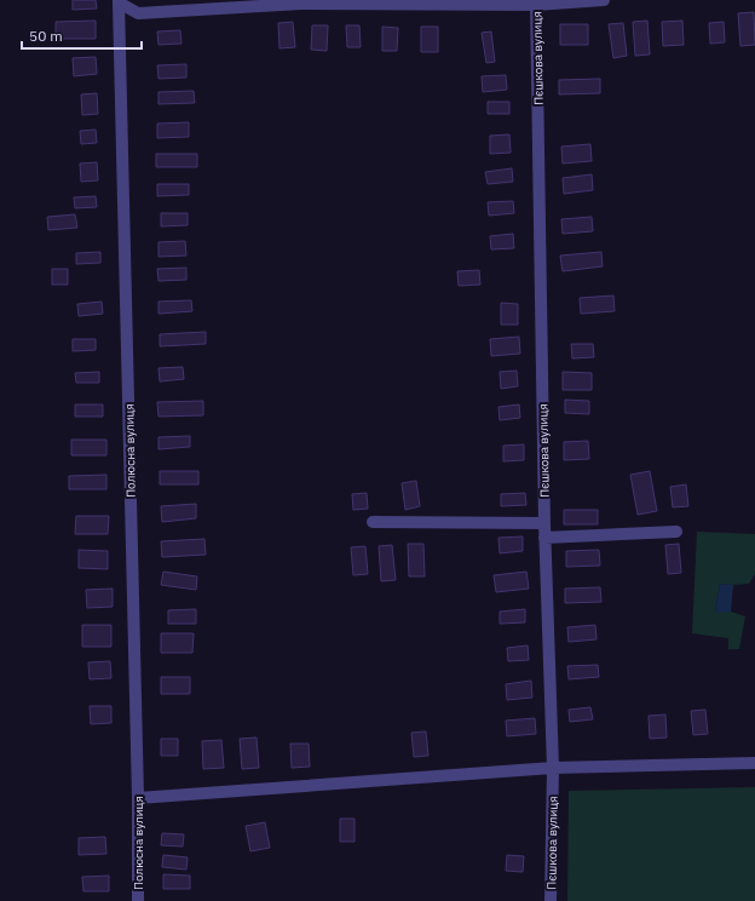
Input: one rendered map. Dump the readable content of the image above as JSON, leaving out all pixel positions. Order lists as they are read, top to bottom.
{
  "streets": {
    "street": ["Пєшкова вулиця", "Полюсна вулиця"]
  },
  "scale_bar": "50 m"
}
